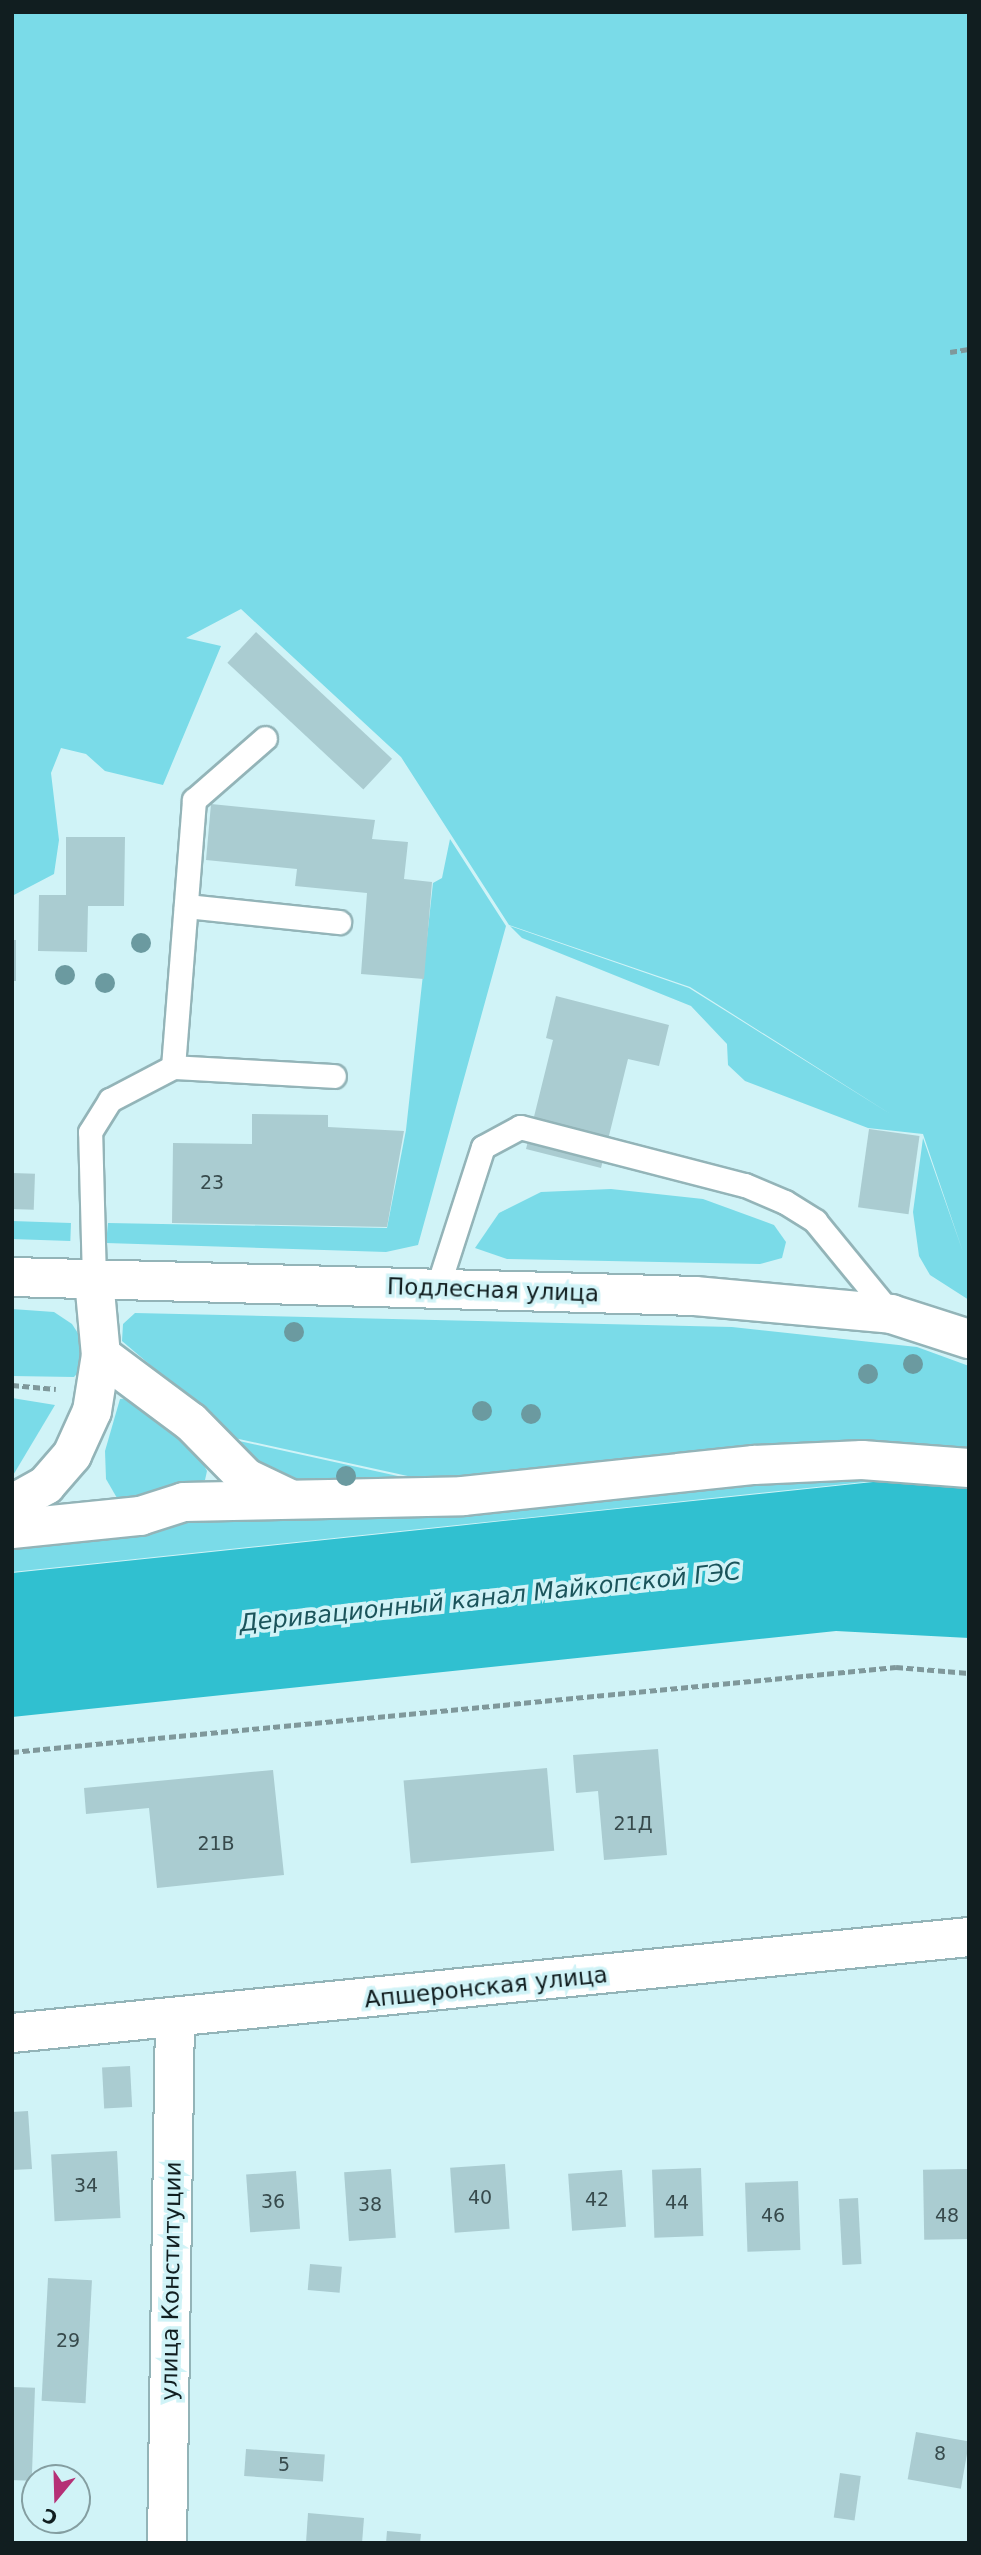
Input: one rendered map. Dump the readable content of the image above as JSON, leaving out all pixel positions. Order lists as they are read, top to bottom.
{
  "streets": {
    "street": ["Подлесная улица", "Апшеронская улица", "улица Конституции"]
  },
  "crossings": [
    ["Апшеронская улица", "улица Конституции"]
  ],
  "water": ["Деривационный канал Майкопской ГЭС"],
  "house_numbers": [
    "23",
    "21Д",
    "21В",
    "34",
    "40",
    "42",
    "36",
    "44",
    "38",
    "46",
    "48",
    "29",
    "8",
    "5"
  ],
  "north": "bottom"
}
